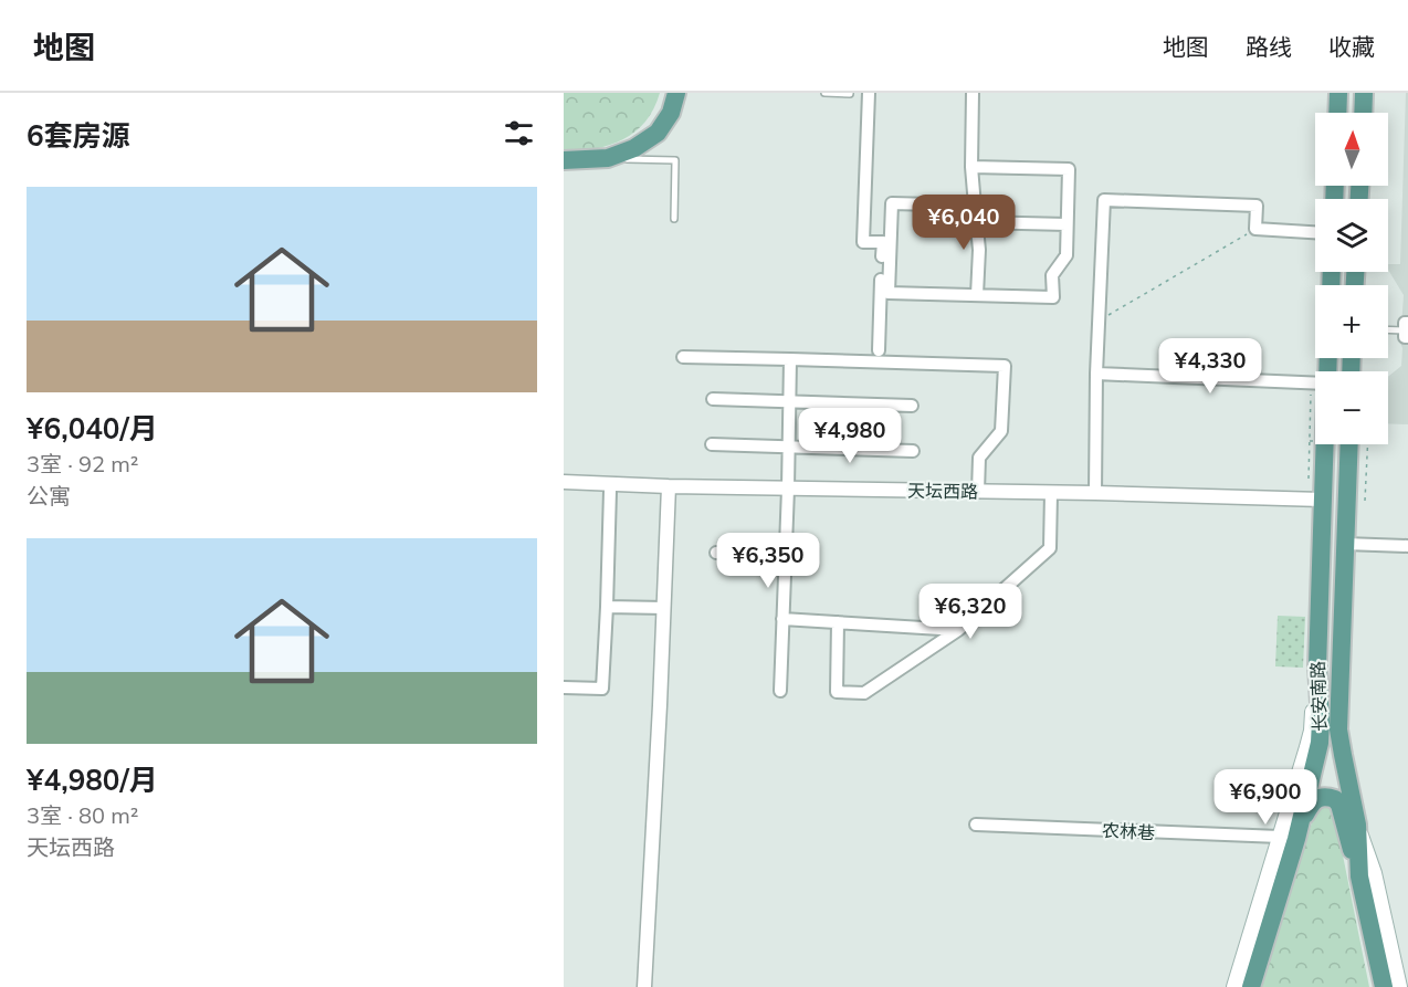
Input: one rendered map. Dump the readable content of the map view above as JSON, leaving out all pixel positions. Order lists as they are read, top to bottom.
{
  "streets": {
    "main road": ["长安南路"],
    "street": ["天坛西路", "农林巷"]
  },
  "crossings": [
    ["天坛西路", "长安南路"]
  ],
  "north": "top",
  "page": {
    "header": "地图",
    "nav": ["地图", "路线", "收藏"],
    "heading": "6套房源",
    "map_buttons": ["+", "−"],
    "list": [
      {
        "name": "¥6,040/月",
        "note": "3室 · 92 m² · 公寓"
      },
      {
        "name": "¥4,980/月",
        "note": "3室 · 80 m² · 天坛西路"
      }
    ],
    "price": [
      "¥6,040",
      "¥4,330",
      "¥4,980",
      "¥6,350",
      "¥6,320",
      "¥6,900"
    ]
  }
}
